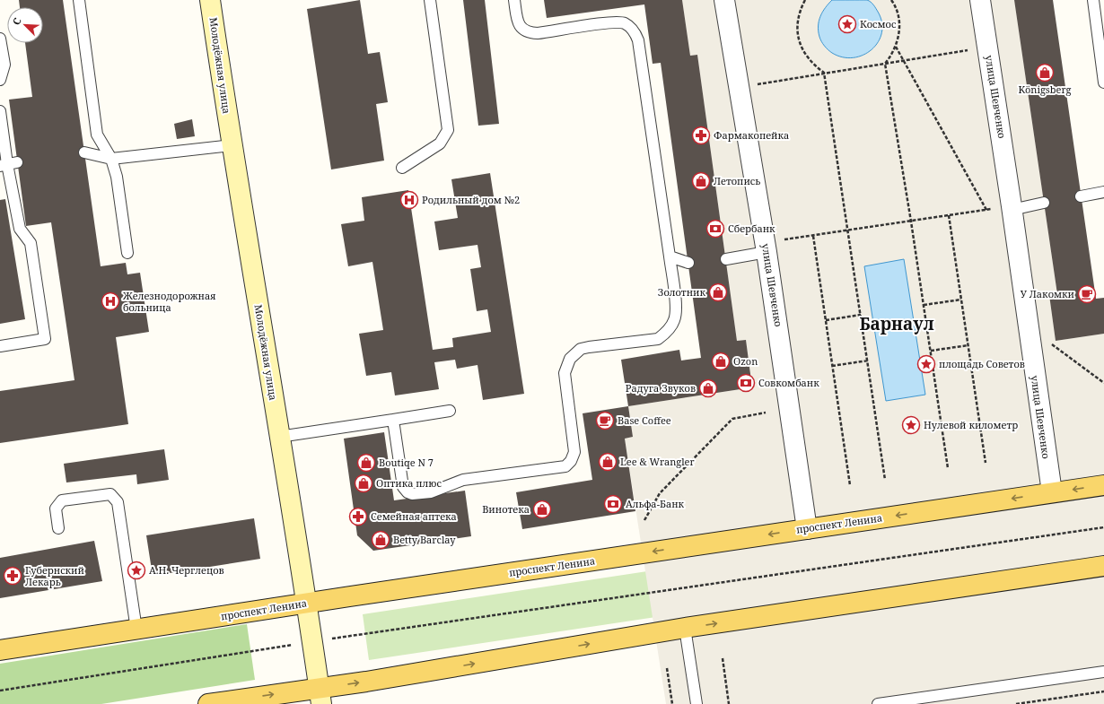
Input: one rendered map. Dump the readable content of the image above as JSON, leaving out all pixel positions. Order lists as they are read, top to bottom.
{
  "streets": {
    "main road": ["проспект Ленина"],
    "street": ["Молодёжная улица", "улица Шевченко"]
  },
  "crossings": [
    ["Молодёжная улица", "проспект Ленина"],
    ["улица Шевченко", "проспект Ленина"]
  ],
  "districts": ["Барнаул"],
  "places": {
    "place": [
      "Космос",
      "площадь Советов",
      "Нулевой километр",
      "А.Н. Черглецов"
    ],
    "shop": [
      "Königsberg",
      "Летопись",
      "Золотник",
      "Ozon",
      "Радуга Звуков",
      "Lee & Wrangler",
      "Boutiqe N 7",
      "Оптика плюс",
      "Винотека",
      "Betty Barclay"
    ],
    "pharmacy": ["Фармакопейка", "Семейная аптека", "Губернский Лекарь"],
    "hospital": ["Родильный дом №2", "Железнодорожная больница"],
    "bank": ["Сбербанк", "Совкомбанк", "Альфа-Банк"],
    "cafe": ["У Лакомки", "Base Coffee"]
  },
  "north": "top left"
}
